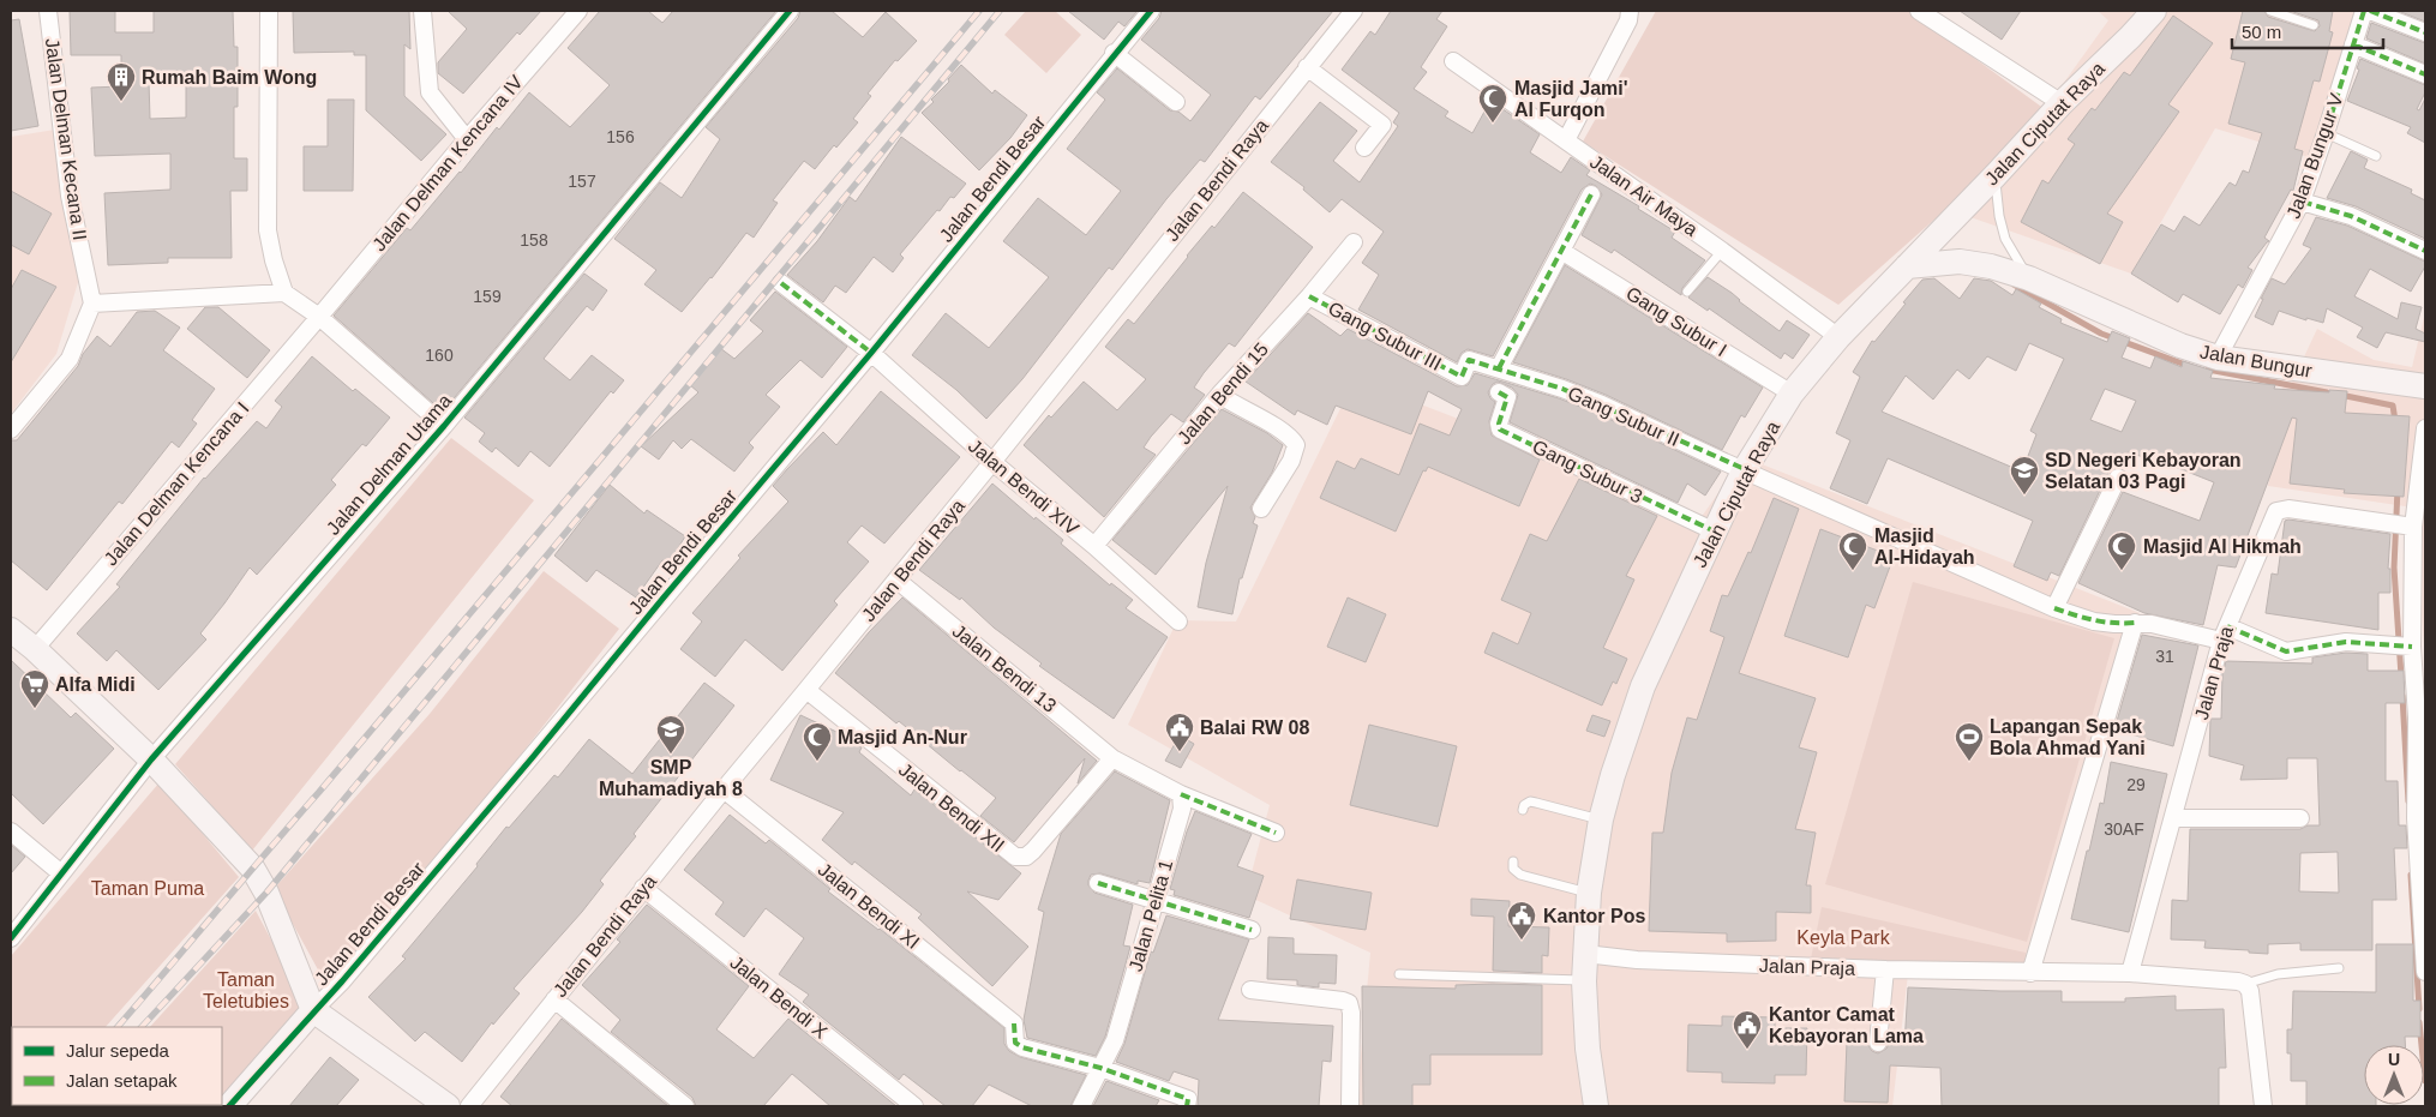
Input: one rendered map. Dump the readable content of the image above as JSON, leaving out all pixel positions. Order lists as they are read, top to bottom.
{
  "streets": {
    "main road": ["Jalan Ciputat Raya", "Jalan Bendi Besar", "Jalan Bungur"],
    "street": [
      "Jalan Delman Kecana II",
      "Jalan Bungur V",
      "Jalan Delman Kencana IV",
      "Jalan Bendi Raya",
      "Jalan Air Maya",
      "Gang Subur I",
      "Gang Subur III",
      "Jalan Bendi 15",
      "Gang Subur II",
      "Jalan Delman Utama",
      "Gang Subur 3",
      "Jalan Delman Kencana I",
      "Jalan Bendi XIV",
      "Jalan Bendi 13",
      "Jalan Praja",
      "Jalan Bendi XII",
      "Jalan Bendi XI",
      "Jalan Pelita 1",
      "Jalan Bendi X"
    ]
  },
  "crossings": [
    ["Jalan Ciputat Raya", "Jalan Air Maya"],
    ["Jalan Ciputat Raya", "Gang Subur I"],
    ["Jalan Ciputat Raya", "Jalan Bungur"],
    ["Jalan Ciputat Raya", "Gang Subur II"],
    ["Jalan Ciputat Raya", "Gang Subur 3"],
    ["Jalan Ciputat Raya", "Jalan Praja"],
    ["Jalan Bungur V", "Jalan Bungur"],
    ["Jalan Delman Kencana IV", "Jalan Delman Kencana I"],
    ["Jalan Bendi Besar", "Jalan Bendi XIV"],
    ["Jalan Bendi Raya", "Jalan Bendi XIV"],
    ["Jalan Bendi Raya", "Jalan Bendi 13"],
    ["Jalan Bendi Raya", "Jalan Bendi XII"],
    ["Jalan Bendi Raya", "Jalan Bendi XI"],
    ["Jalan Bendi Raya", "Jalan Bendi X"],
    ["Gang Subur III", "Jalan Bendi 15"],
    ["Gang Subur III", "Gang Subur II"],
    ["Jalan Bendi 15", "Jalan Bendi XIV"],
    ["Gang Subur II", "Jalan Praja"],
    ["Jalan Bendi 13", "Jalan Bendi XII"],
    ["Jalan Bendi XI", "Jalan Pelita 1"]
  ],
  "parks": ["Taman Puma", "Keyla Park", "Taman Teletubies"],
  "places": {
    "building": ["Rumah Baim Wong"],
    "mosque": [
      "Masjid Jami' Al Furqon",
      "Masjid Al-Hidayah",
      "Masjid Al Hikmah",
      "Masjid An-Nur"
    ],
    "school or university": ["SD Negeri Kebayoran Selatan 03 Pagi", "SMP Muhamadiyah 8"],
    "supermarket": ["Alfa Midi"],
    "public building": ["Balai RW 08", "Kantor Pos", "Kantor Camat Kebayoran Lama"],
    "sports": ["Lapangan Sepak Bola Ahmad Yani"]
  },
  "house_numbers": [
    "156",
    "157",
    "158",
    "159",
    "160",
    "31",
    "29",
    "30AF"
  ],
  "legend": ["Jalur sepeda", "Jalan setapak"],
  "scale_bar": "50 m",
  "north": "top"
}
